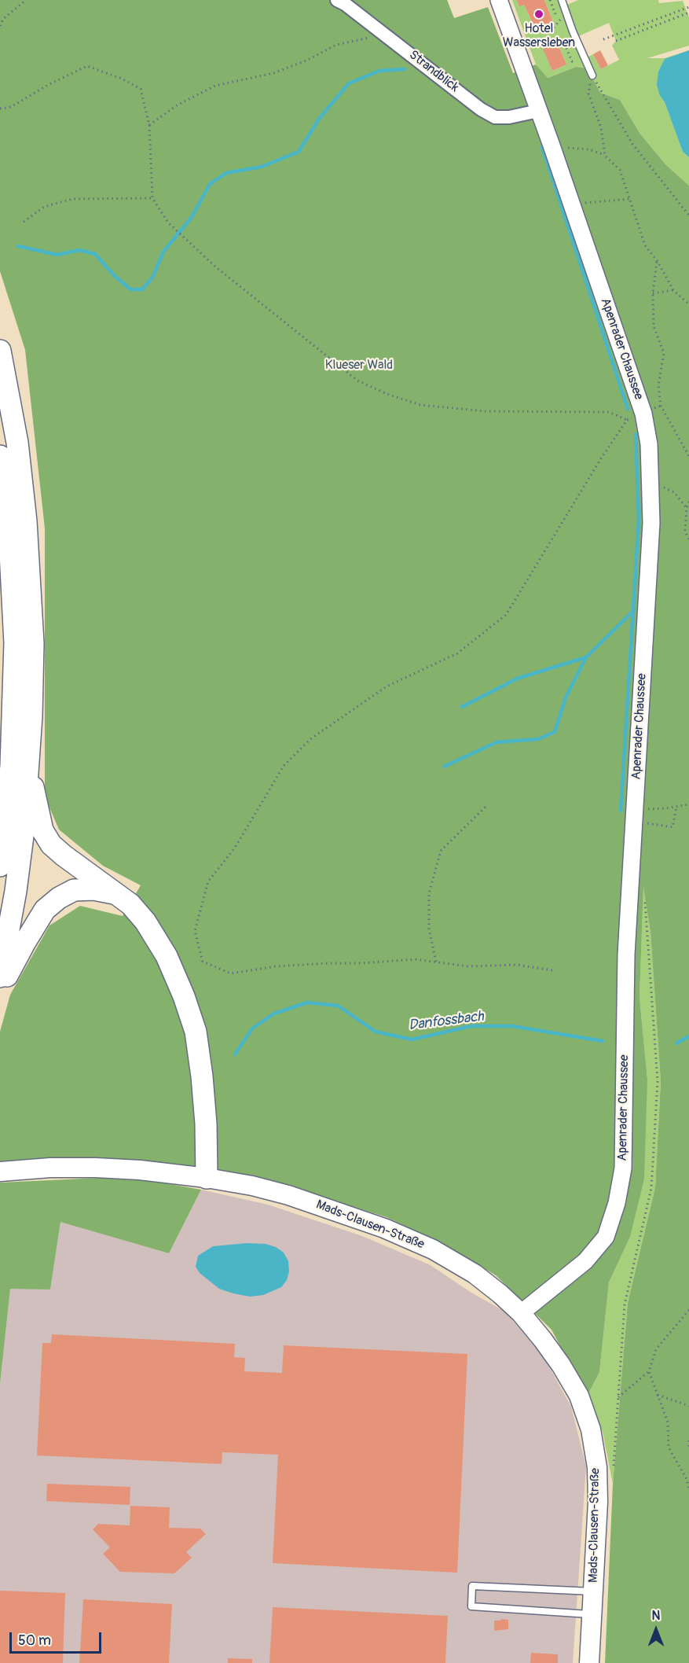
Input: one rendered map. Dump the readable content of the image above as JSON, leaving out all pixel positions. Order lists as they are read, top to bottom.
{
  "streets": {
    "main road": ["Mads-Clausen-Straße"],
    "street": ["Strandblick", "Apenrader Chaussee"]
  },
  "crossings": [
    ["Strandblick", "Apenrader Chaussee"],
    ["Apenrader Chaussee", "Mads-Clausen-Straße"]
  ],
  "water": ["Danfossbach"],
  "parks": ["Klueser Wald"],
  "places": ["Hotel Wassersleben"],
  "scale_bar": "50 m",
  "north": "top"
}
